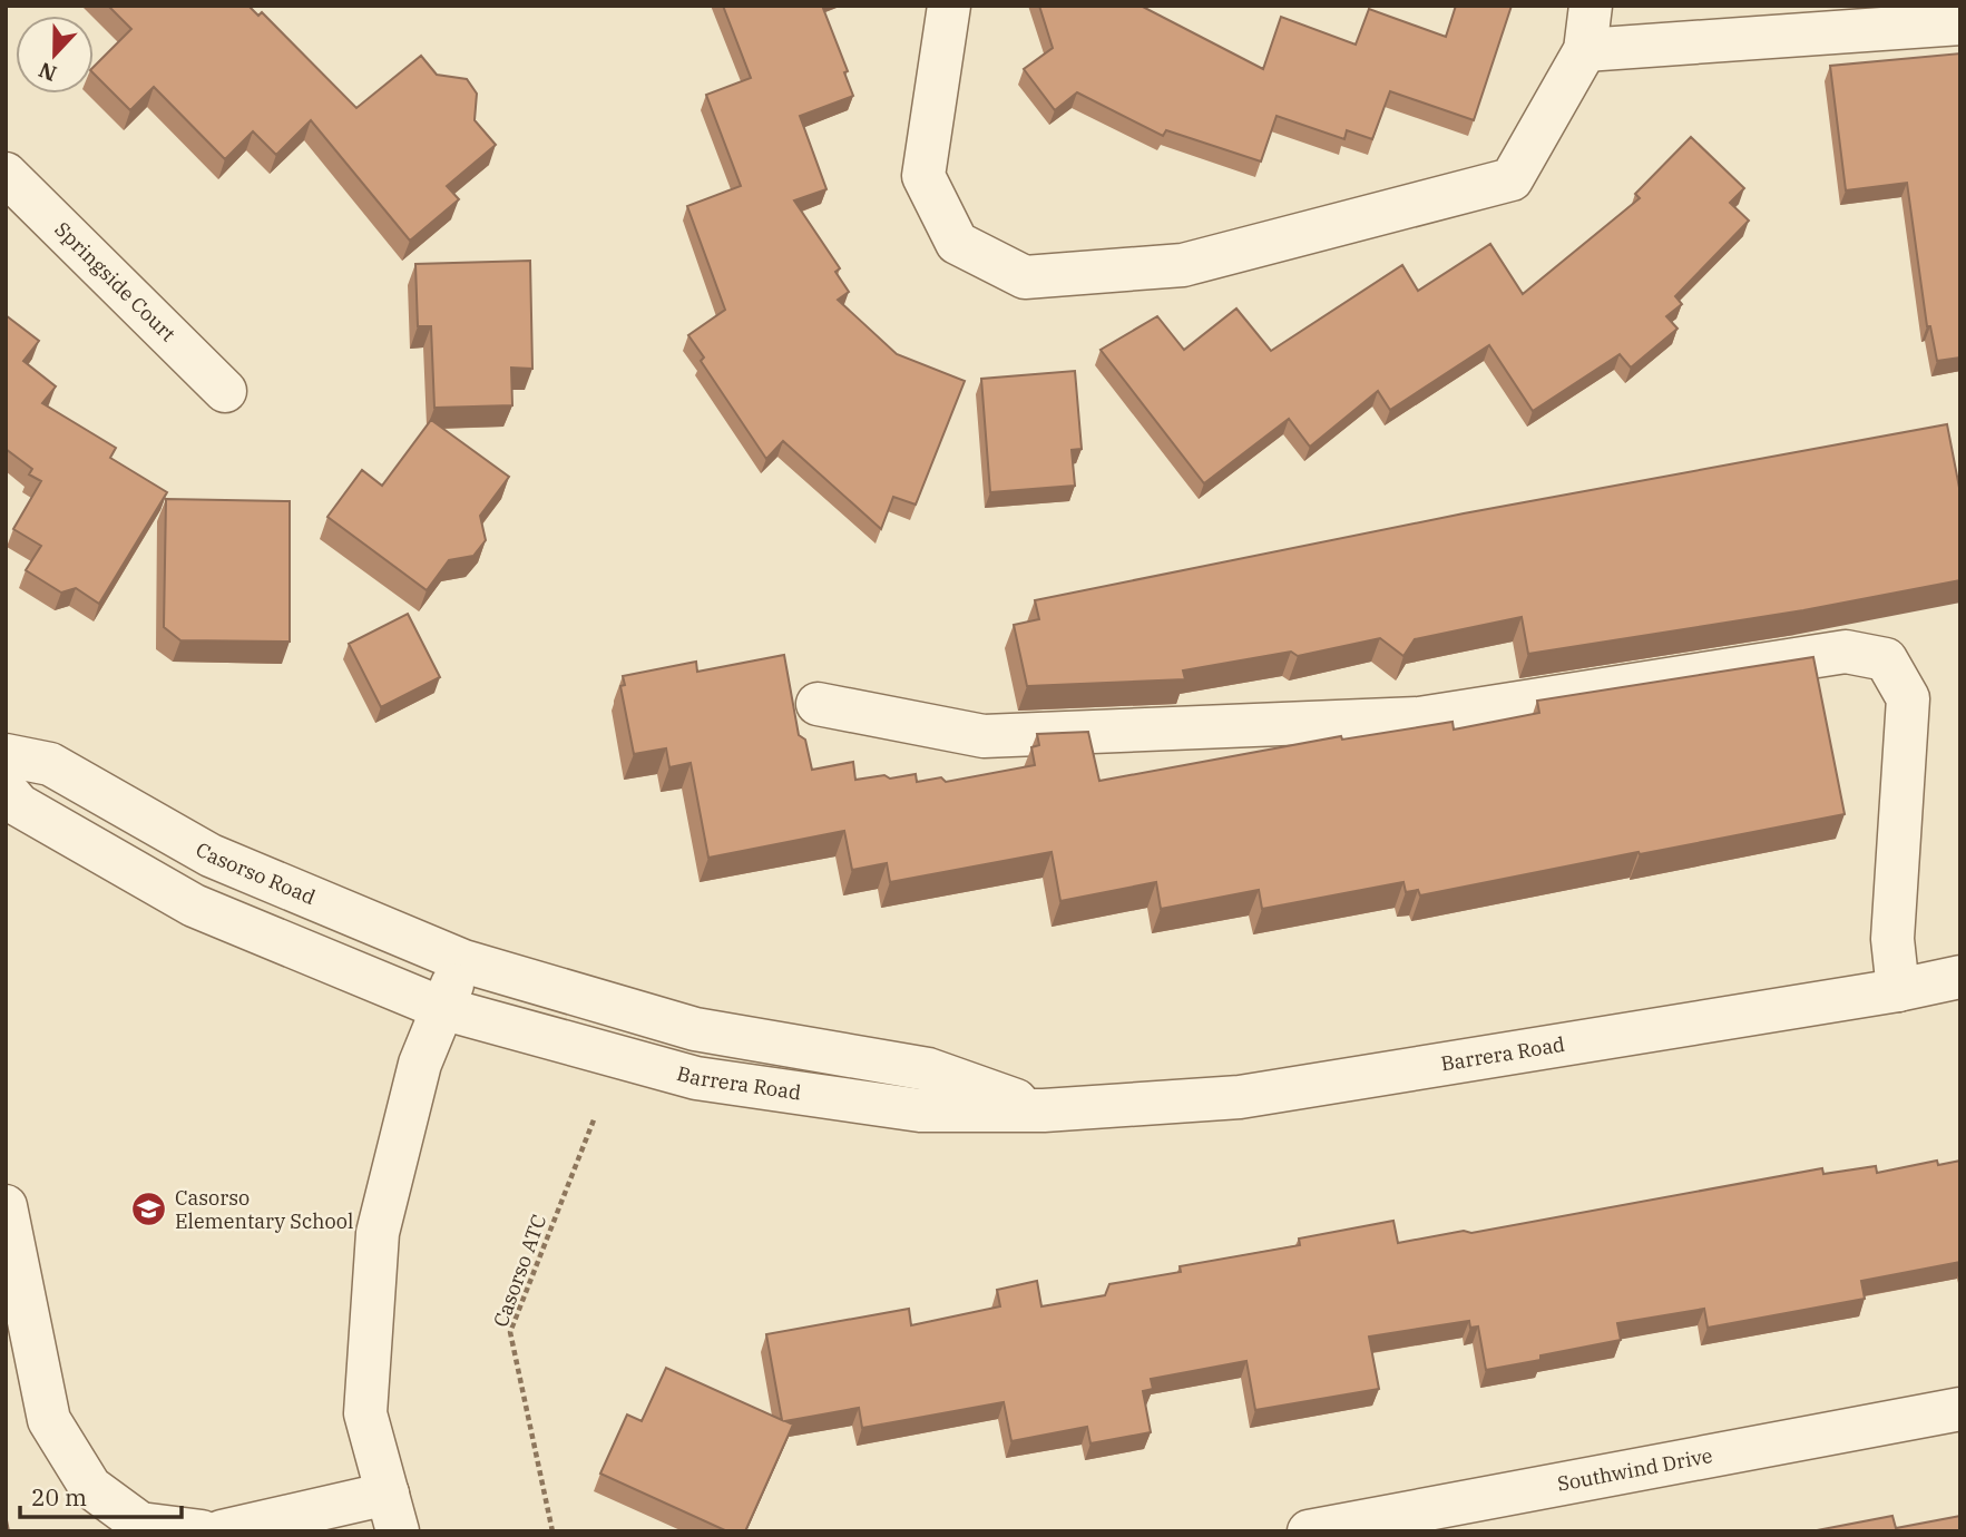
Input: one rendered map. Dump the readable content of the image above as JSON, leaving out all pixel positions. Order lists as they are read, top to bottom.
{
  "streets": {
    "street": [
      "Springside Court",
      "Casorso Road",
      "Barrera Road",
      "Southwind Drive"
    ],
    "path": ["Casorso ATC"]
  },
  "crossings": [
    ["Casorso Road", "Barrera Road"]
  ],
  "places": {
    "school or university": ["Casorso Elementary School"]
  },
  "scale_bar": "20 m",
  "north": "bottom"
}
